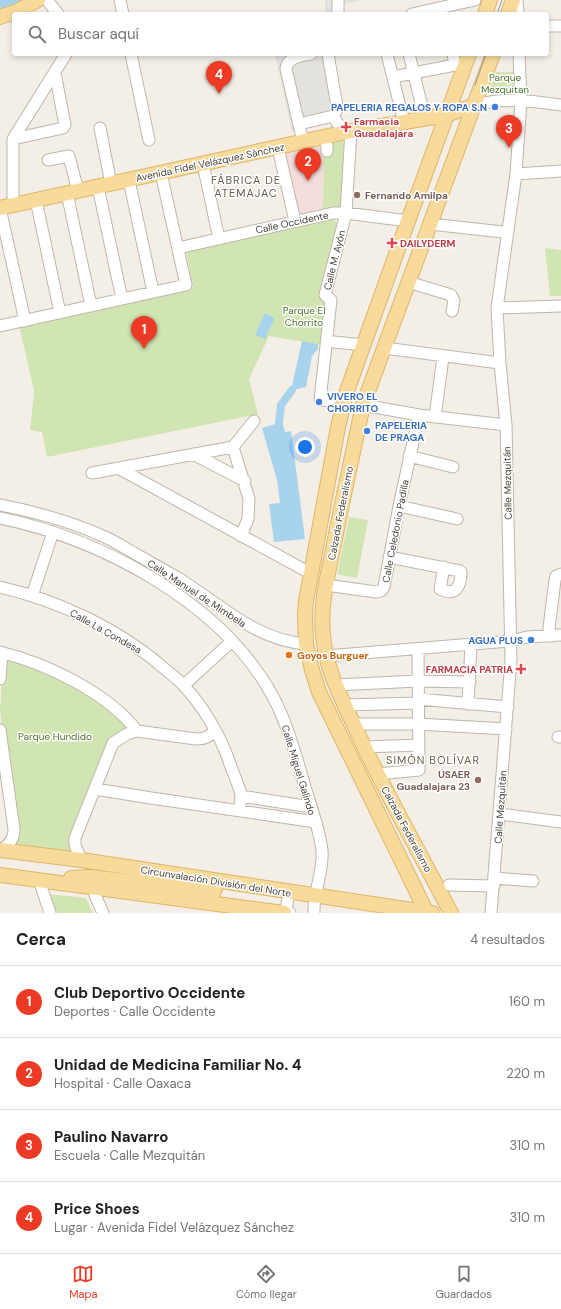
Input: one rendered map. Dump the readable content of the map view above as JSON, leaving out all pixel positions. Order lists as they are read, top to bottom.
{
  "streets": {
    "main road": ["Avenida Fidel Velázquez Sánchez", "Calzada Federalismo", "Circunvalación División del Norte"],
    "street": [
      "Calle Occidente",
      "Calle M. Ayón",
      "Calle Mezquitán",
      "Calle Celedonio Padilla",
      "Calle Manuel de Mimbela",
      "Calle La Condesa",
      "Calle Miguel Galindo"
    ]
  },
  "crossings": [
    ["Avenida Fidel Velázquez Sánchez", "Calle M. Ayón"],
    ["Avenida Fidel Velázquez Sánchez", "Calle Mezquitán"],
    ["Avenida Fidel Velázquez Sánchez", "Calzada Federalismo"],
    ["Calle Occidente", "Calle M. Ayón"],
    ["Calle Occidente", "Calzada Federalismo"],
    ["Calzada Federalismo", "Calle Celedonio Padilla"],
    ["Calzada Federalismo", "Calle Manuel de Mimbela"],
    ["Calzada Federalismo", "Circunvalación División del Norte"],
    ["Calle Manuel de Mimbela", "Calle Miguel Galindo"],
    ["Calle Miguel Galindo", "Circunvalación División del Norte"]
  ],
  "districts": ["FÁBRICA DE ATEMAJAC", "SIMÓN BOLÍVAR"],
  "parks": ["Parque Mezquitan", "Parque El Chorrito", "Parque Hundido"],
  "places": {
    "other": [
      "PAPELERIA REGALOS Y ROPA S.N",
      "Fernando Amilpa",
      "VIVERO EL CHORRITO",
      "PAPELERIA DE PRAGA",
      "AGUA PLUS",
      "Goyos Burguer",
      "USAER Guadalajara 23"
    ],
    "health": ["Farmacia Guadalajara", "DAILYDERM", "FARMACIA PATRIA"]
  },
  "page": {
    "search": "Buscar aquí",
    "pins": [
      "4",
      "3",
      "2",
      "1"
    ],
    "heading": ["Cerca", "4 resultados"],
    "list": [
      {
        "mark": "1",
        "name": "Club Deportivo Occidente",
        "note": "Deportes · Calle Occidente",
        "value": "160 m"
      },
      {
        "mark": "2",
        "name": "Unidad de Medicina Familiar No. 4",
        "note": "Hospital · Calle Oaxaca",
        "value": "220 m"
      },
      {
        "mark": "3",
        "name": "Paulino Navarro",
        "note": "Escuela · Calle Mezquitán",
        "value": "310 m"
      },
      {
        "mark": "4",
        "name": "Price Shoes",
        "note": "Lugar · Avenida Fidel Velázquez Sánchez",
        "value": "310 m"
      }
    ],
    "nav": ["Mapa", "Cómo llegar", "Guardados"]
  }
}
